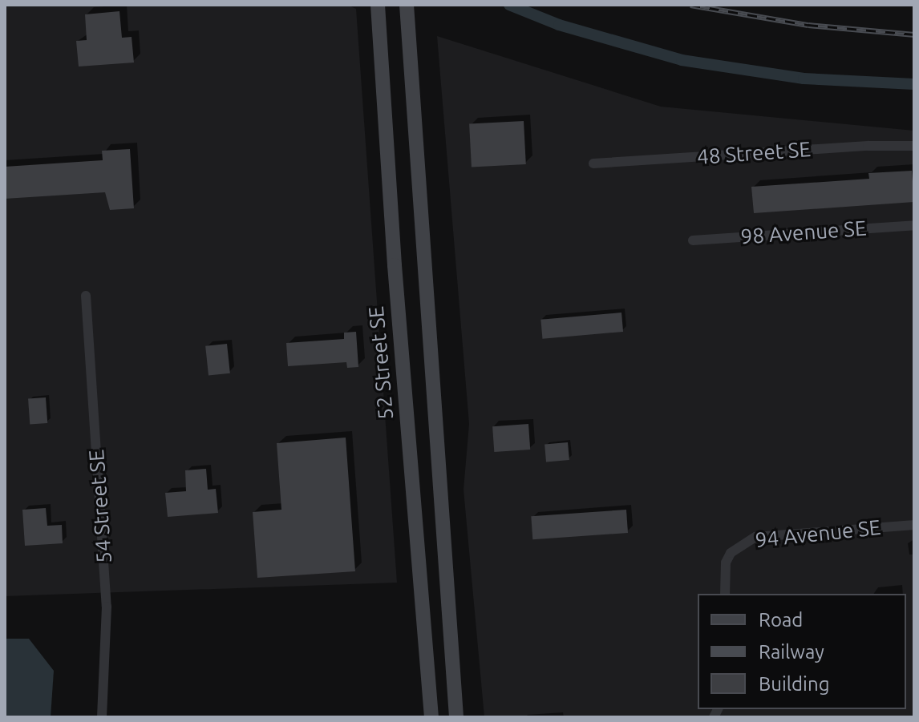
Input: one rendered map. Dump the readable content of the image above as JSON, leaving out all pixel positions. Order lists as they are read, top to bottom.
{
  "streets": {
    "main road": ["52 Street SE"],
    "street": [
      "48 Street SE",
      "98 Avenue SE",
      "54 Street SE",
      "94 Avenue SE"
    ]
  },
  "legend": ["Road", "Railway", "Building"]
}
